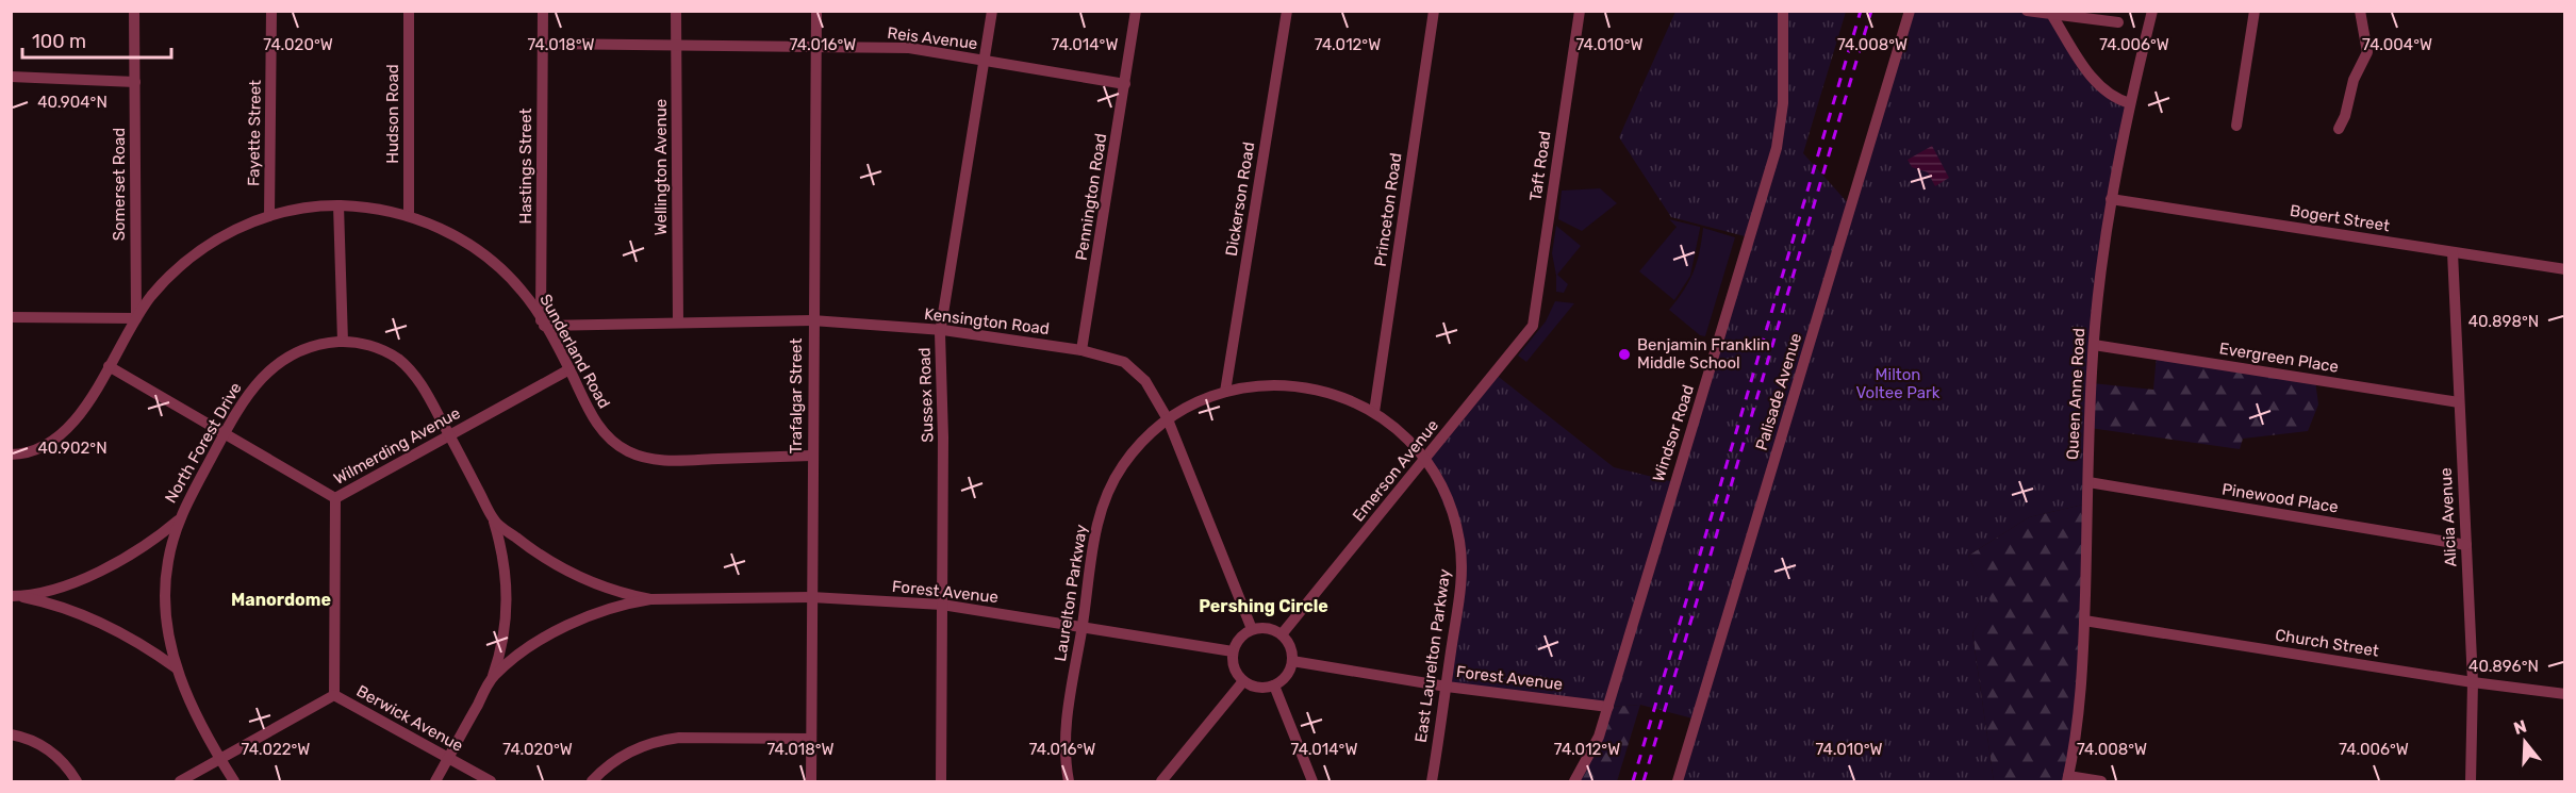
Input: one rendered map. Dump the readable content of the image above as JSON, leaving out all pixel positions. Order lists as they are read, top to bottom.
{
  "streets": {
    "street": [
      "Reis Avenue",
      "Hudson Road",
      "Fayette Street",
      "Hastings Street",
      "Taft Road",
      "Wellington Avenue",
      "Somerset Road",
      "Pennington Road",
      "Dickerson Road",
      "Princeton Road",
      "Bogert Street",
      "Kensington Road",
      "Sunderland Road",
      "Evergreen Place",
      "Palisade Avenue",
      "Queen Anne Road",
      "Sussex Road",
      "Trafalgar Street",
      "Windsor Road",
      "North Forest Drive",
      "Wilmerding Avenue",
      "Emerson Avenue",
      "Pinewood Place",
      "Alicia Avenue",
      "Forest Avenue",
      "Laurelton Parkway",
      "Church Street",
      "East Laurelton Parkway",
      "Berwick Avenue"
    ]
  },
  "crossings": [
    ["Reis Avenue", "Hastings Street"],
    ["Reis Avenue", "Wellington Avenue"],
    ["Reis Avenue", "Pennington Road"],
    ["Reis Avenue", "Sussex Road"],
    ["Reis Avenue", "Trafalgar Street"],
    ["Hudson Road", "Sunderland Road"],
    ["Fayette Street", "Sunderland Road"],
    ["Hastings Street", "Kensington Road"],
    ["Hastings Street", "Sunderland Road"],
    ["Taft Road", "Emerson Avenue"],
    ["Wellington Avenue", "Kensington Road"],
    ["Somerset Road", "Sunderland Road"],
    ["Pennington Road", "Kensington Road"],
    ["Dickerson Road", "Laurelton Parkway"],
    ["Dickerson Road", "East Laurelton Parkway"],
    ["Princeton Road", "East Laurelton Parkway"],
    ["Bogert Street", "Queen Anne Road"],
    ["Bogert Street", "Alicia Avenue"],
    ["Kensington Road", "Sunderland Road"],
    ["Kensington Road", "Sussex Road"],
    ["Kensington Road", "Trafalgar Street"],
    ["Kensington Road", "Emerson Avenue"],
    ["Kensington Road", "Forest Avenue"],
    ["Kensington Road", "Laurelton Parkway"],
    ["Sunderland Road", "Trafalgar Street"],
    ["Sunderland Road", "Wilmerding Avenue"],
    ["Evergreen Place", "Queen Anne Road"],
    ["Evergreen Place", "Alicia Avenue"],
    ["Queen Anne Road", "Pinewood Place"],
    ["Queen Anne Road", "Church Street"],
    ["Sussex Road", "Forest Avenue"],
    ["Trafalgar Street", "Forest Avenue"],
    ["Windsor Road", "Forest Avenue"],
    ["North Forest Drive", "Wilmerding Avenue"],
    ["North Forest Drive", "Forest Avenue"],
    ["North Forest Drive", "Berwick Avenue"],
    ["Emerson Avenue", "Forest Avenue"],
    ["Emerson Avenue", "East Laurelton Parkway"],
    ["Pinewood Place", "Alicia Avenue"],
    ["Alicia Avenue", "Church Street"],
    ["Forest Avenue", "Laurelton Parkway"],
    ["Forest Avenue", "East Laurelton Parkway"],
    ["Laurelton Parkway", "East Laurelton Parkway"]
  ],
  "districts": ["Manordome", "Pershing Circle"],
  "parks": ["Milton Voltee Park"],
  "places": ["Benjamin Franklin Middle School"],
  "scale_bar": "100 m",
  "north": "top",
  "coordinates": [
    "74.020°W",
    "74.018°W",
    "74.016°W",
    "74.014°W",
    "74.012°W",
    "74.010°W",
    "74.008°W",
    "74.006°W",
    "74.004°W",
    "40.904°N",
    "40.898°N",
    "40.902°N",
    "40.896°N",
    "74.022°W"
  ]
}
